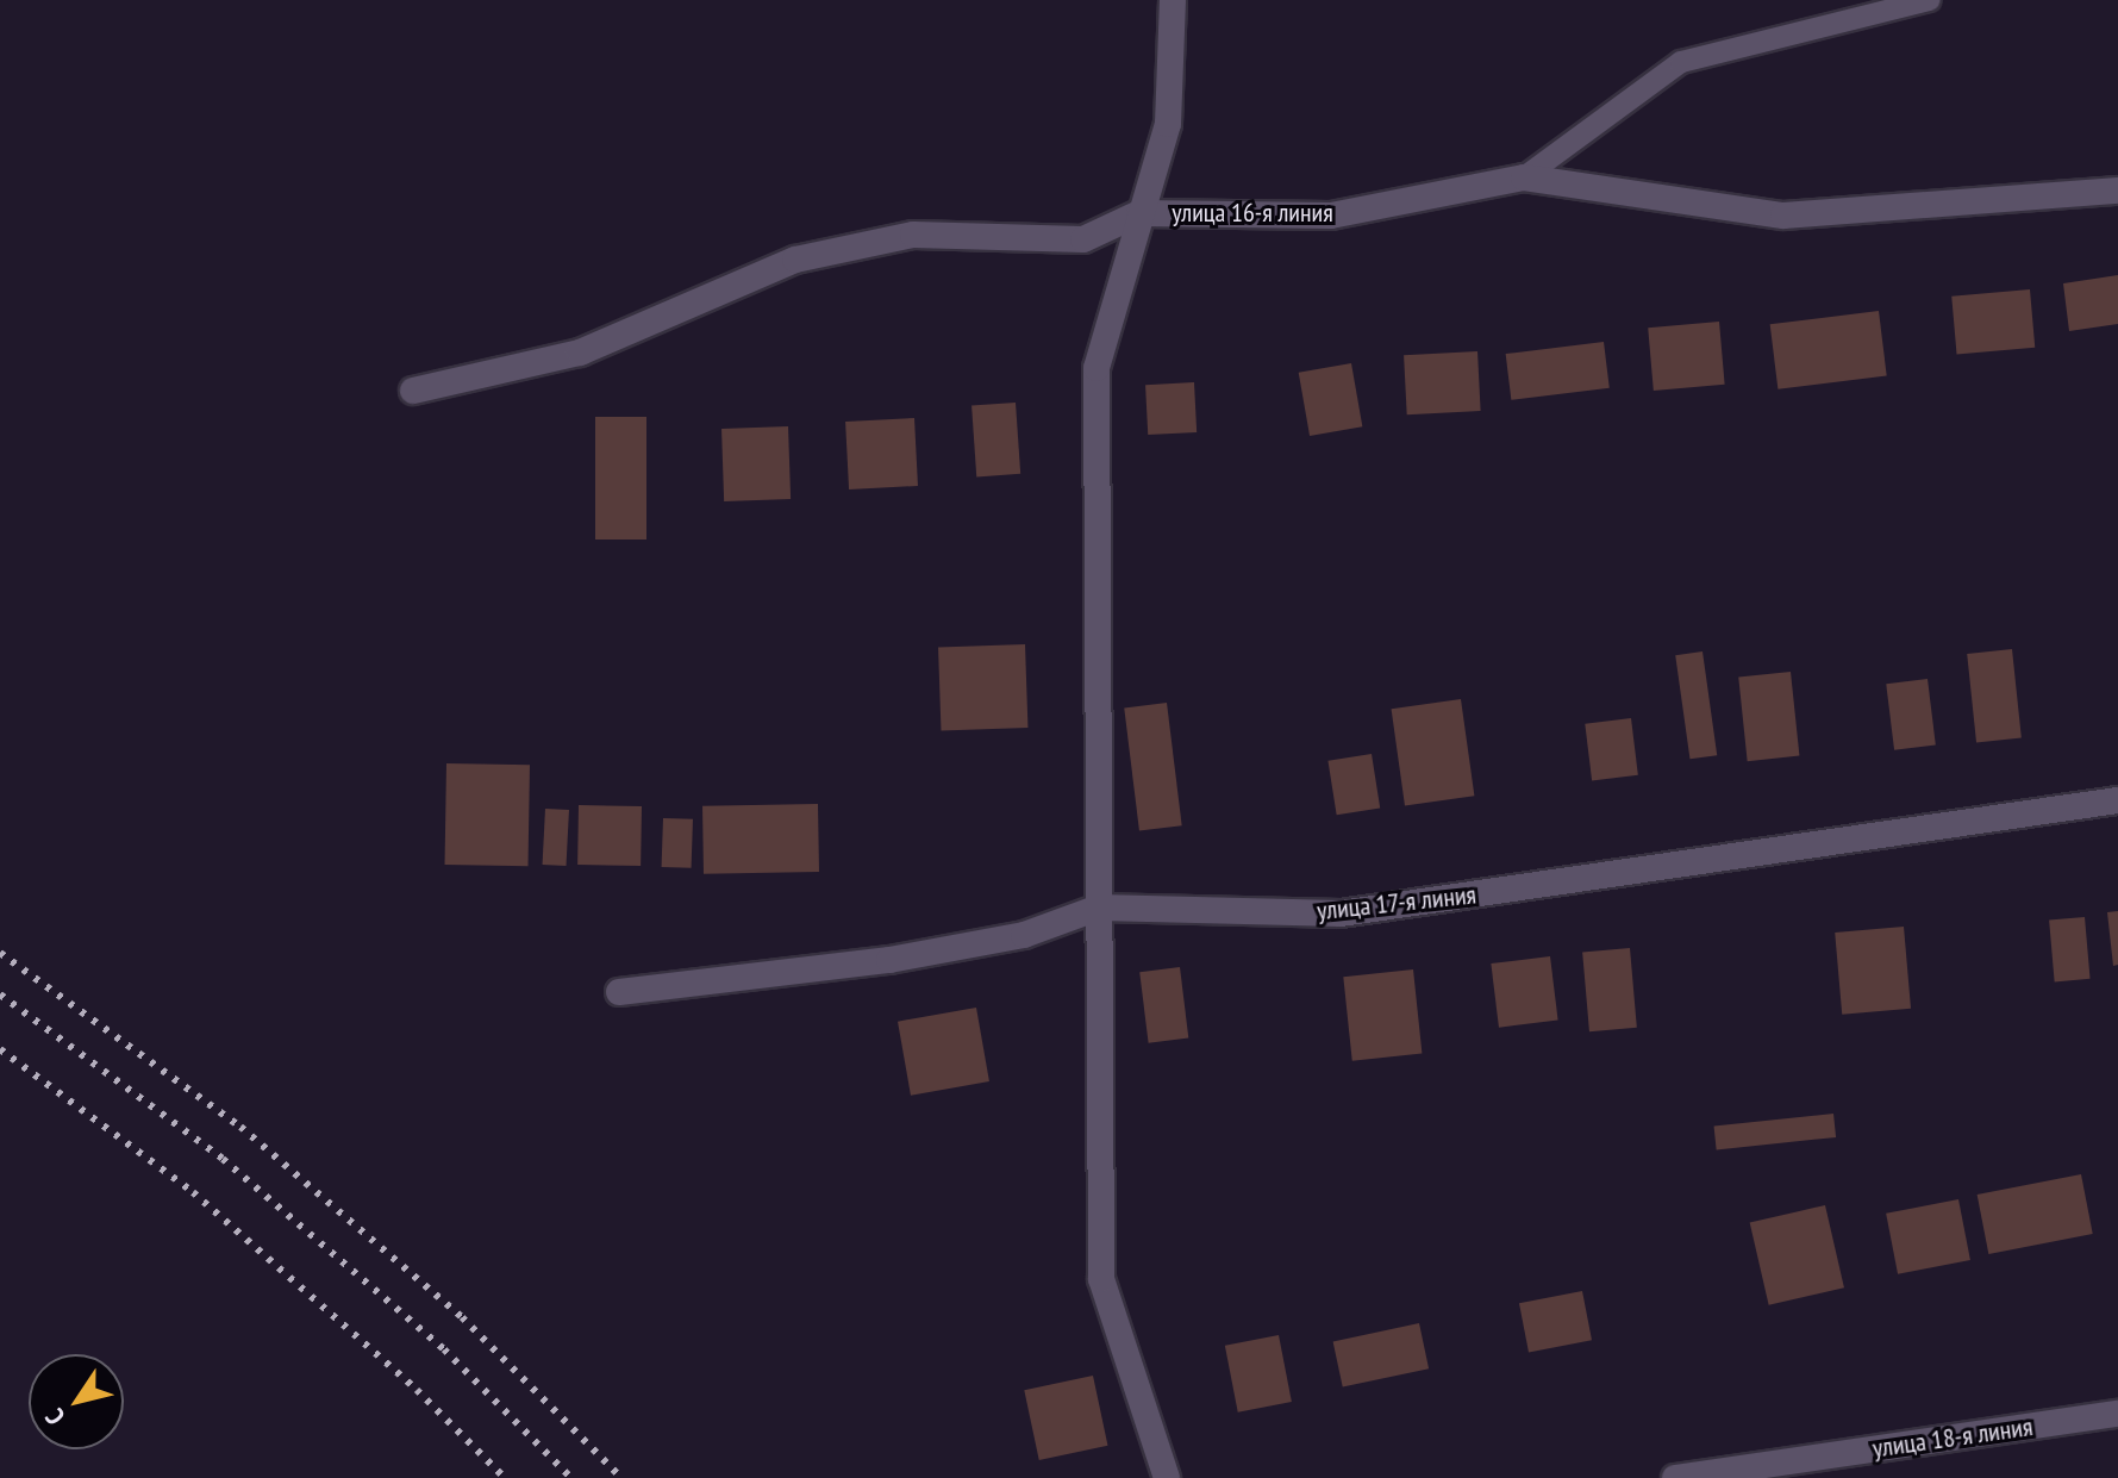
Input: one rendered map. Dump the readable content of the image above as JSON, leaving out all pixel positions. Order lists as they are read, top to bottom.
{
  "streets": {
    "street": ["улица 16-я линия", "улица 17-я линия", "улица 18-я линия"]
  },
  "north": "bottom left"
}
